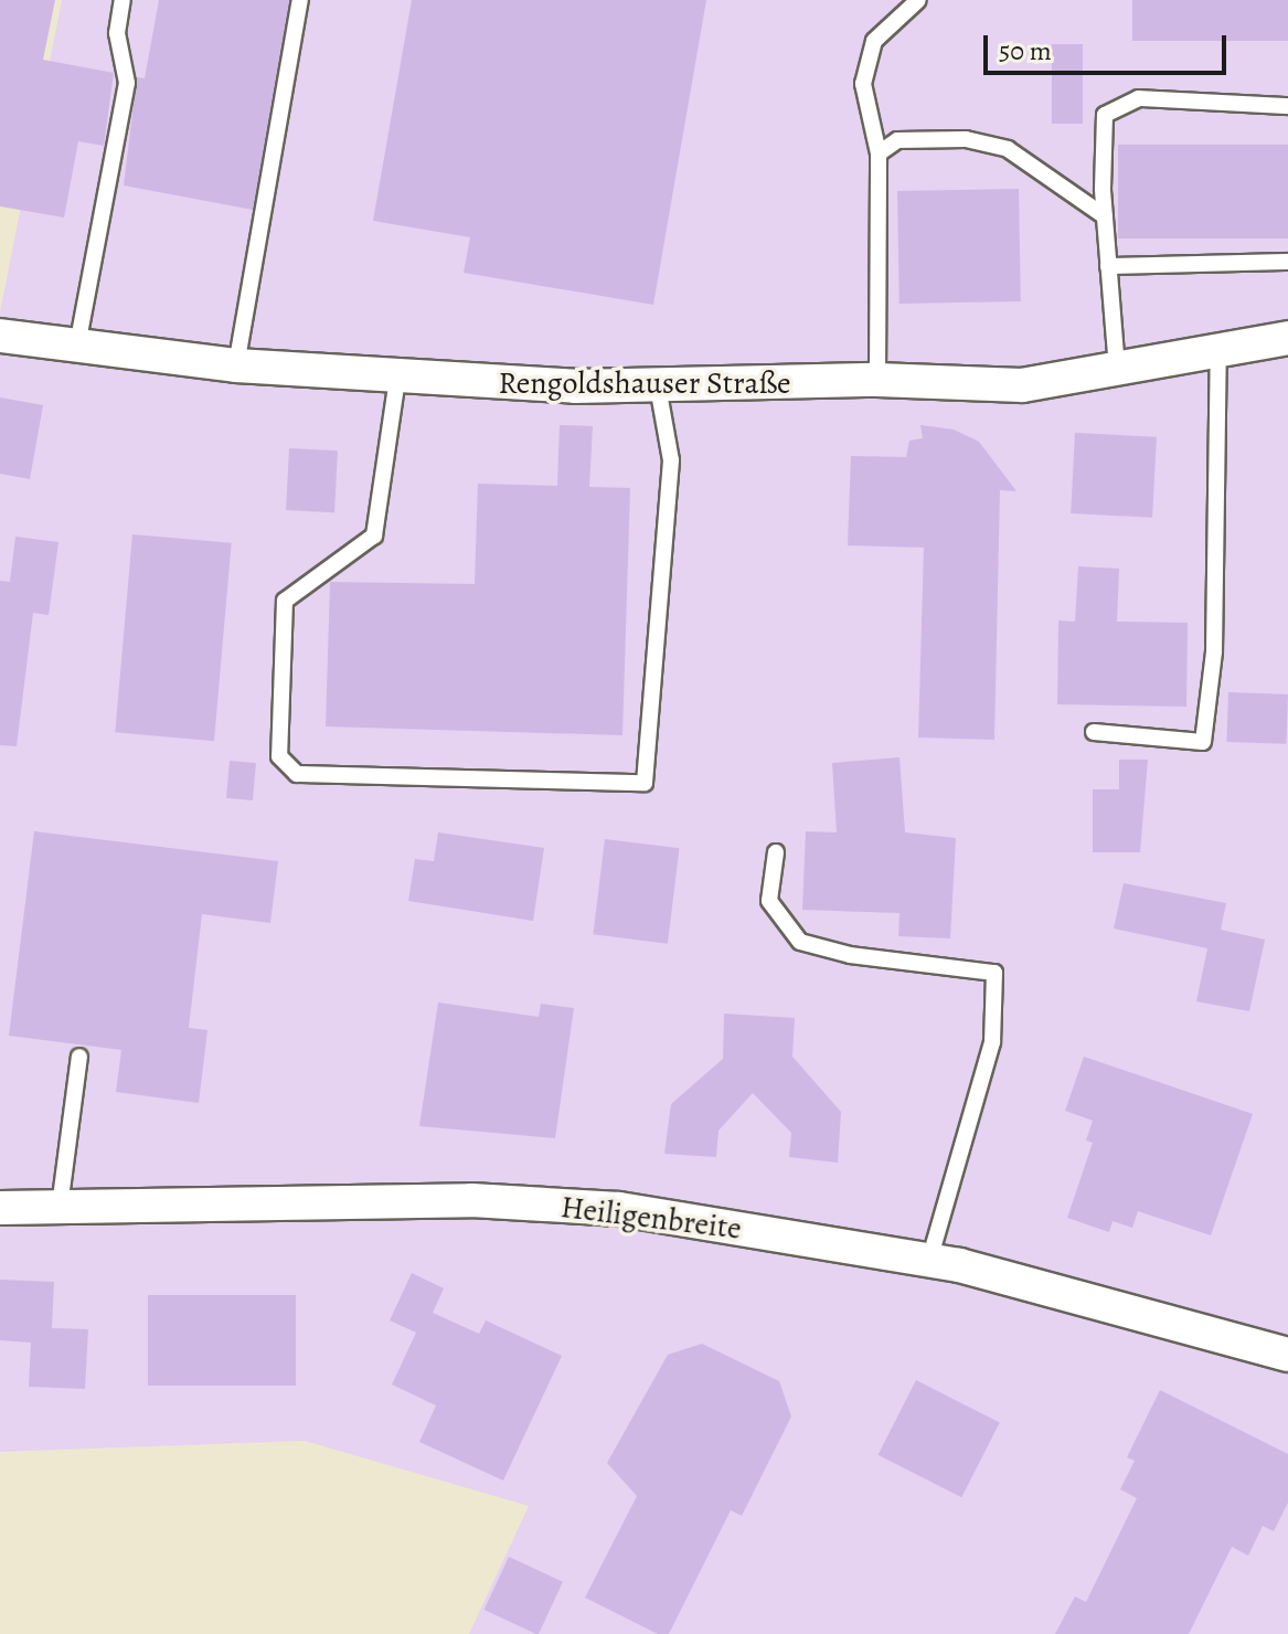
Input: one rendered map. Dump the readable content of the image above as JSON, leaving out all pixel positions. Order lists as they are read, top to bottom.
{
  "streets": {
    "street": ["Rengoldshauser Straße", "Heiligenbreite"]
  },
  "scale_bar": "50 m"
}
